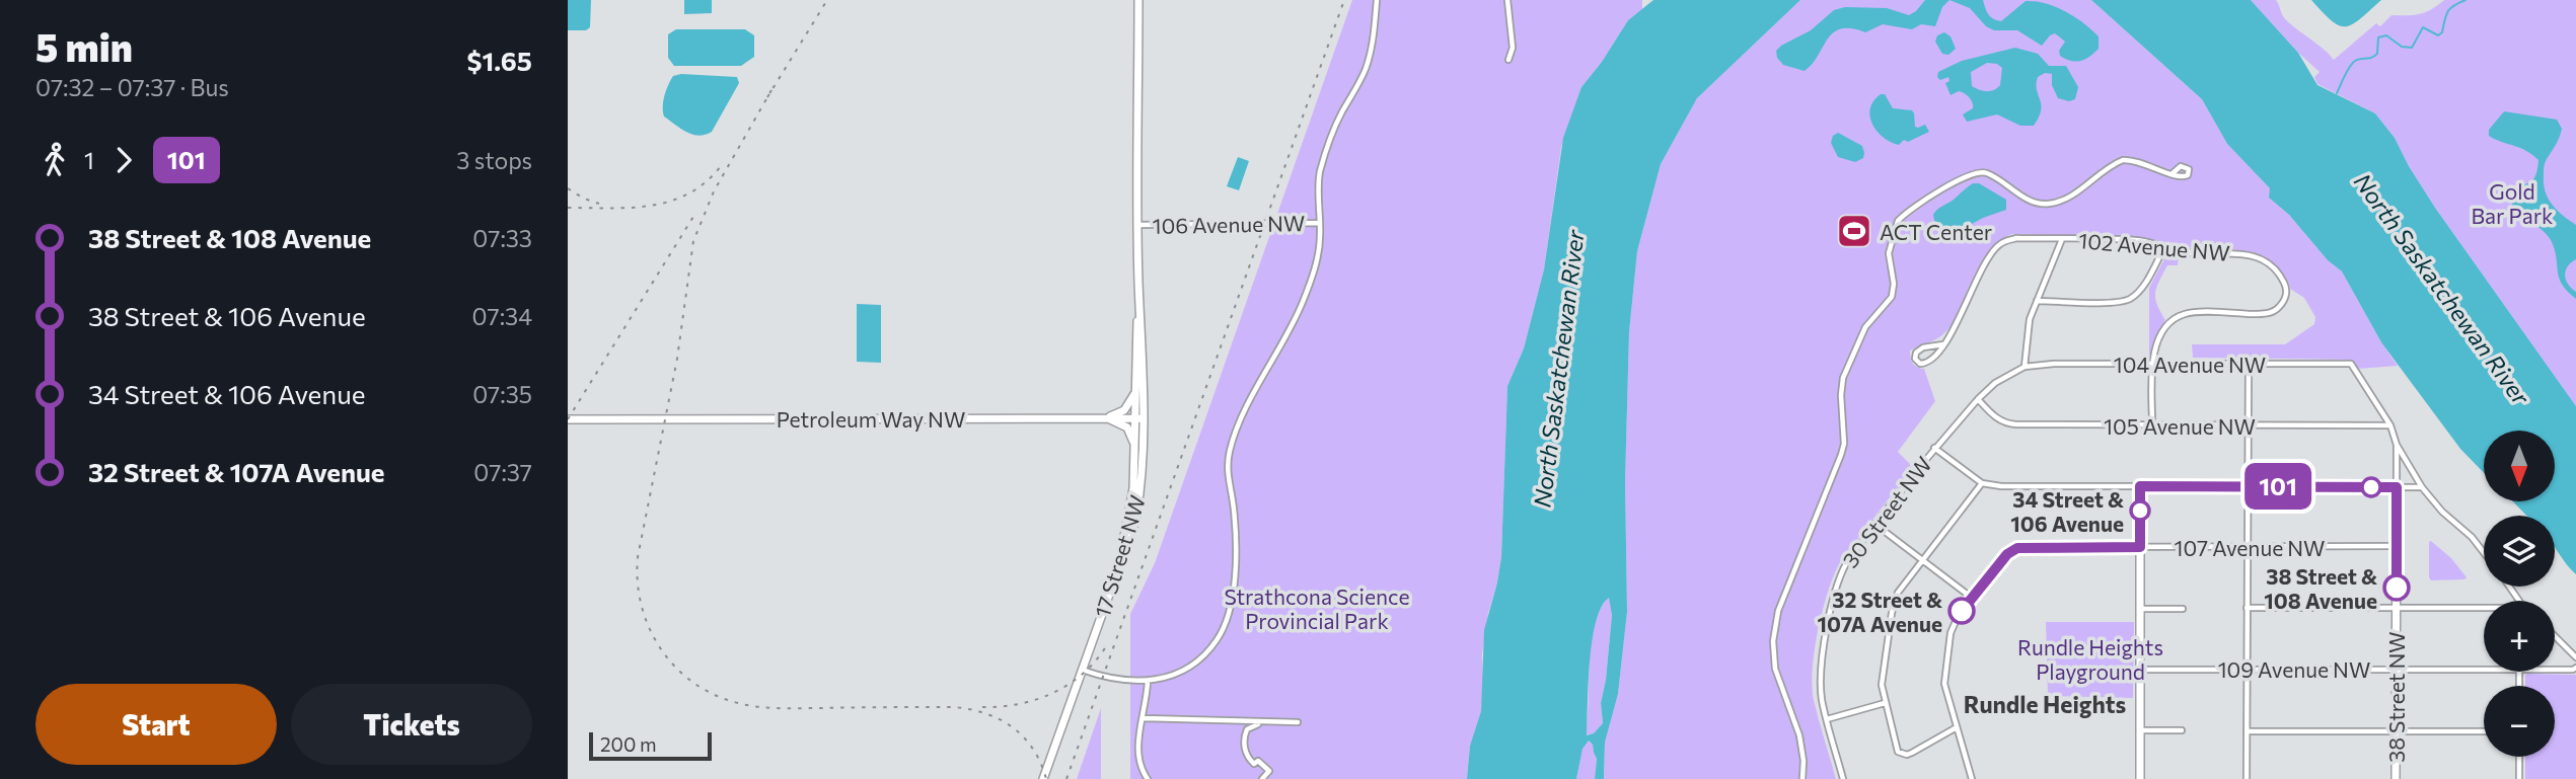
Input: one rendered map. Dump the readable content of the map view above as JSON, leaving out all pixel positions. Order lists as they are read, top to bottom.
{
  "streets": {
    "street": [
      "106 Avenue NW",
      "102 Avenue NW",
      "104 Avenue NW",
      "Petroleum Way NW",
      "105 Avenue NW",
      "30 Street NW",
      "107 Avenue NW",
      "17 Street NW",
      "109 Avenue NW",
      "38 Street NW"
    ]
  },
  "crossings": [
    ["106 Avenue NW", "17 Street NW"],
    ["102 Avenue NW", "104 Avenue NW"],
    ["104 Avenue NW", "105 Avenue NW"],
    ["104 Avenue NW", "30 Street NW"],
    ["Petroleum Way NW", "17 Street NW"],
    ["105 Avenue NW", "30 Street NW"],
    ["107 Avenue NW", "38 Street NW"],
    ["109 Avenue NW", "38 Street NW"]
  ],
  "districts": ["Rundle Heights"],
  "water": ["North Saskatchewan River"],
  "parks": ["Gold Bar Park", "Strathcona Science Provincial Park", "Rundle Heights Playground"],
  "places": {
    "sports": ["ACT Center"],
    "other": ["34 Street & 106 Avenue", "38 Street & 108 Avenue", "32 Street & 107A Avenue"]
  },
  "lines": ["bus line 101"],
  "scale_bar": "200 m",
  "north": "bottom",
  "page": {
    "heading": ["5 min", "07:32 – 07:37 · Bus", "$1.65"],
    "on_map": "101",
    "legs": ["1", "101", "3 stops"],
    "list": [
      {
        "name": "38 Street & 108 Avenue",
        "value": "07:33"
      },
      {
        "name": "38 Street & 106 Avenue",
        "value": "07:34"
      },
      {
        "name": "34 Street & 106 Avenue",
        "value": "07:35"
      },
      {
        "name": "32 Street & 107A Avenue",
        "value": "07:37"
      }
    ],
    "map_buttons": ["+", "−"],
    "buttons": ["Start", "Tickets"],
    "scale": "200 m"
  }
}
